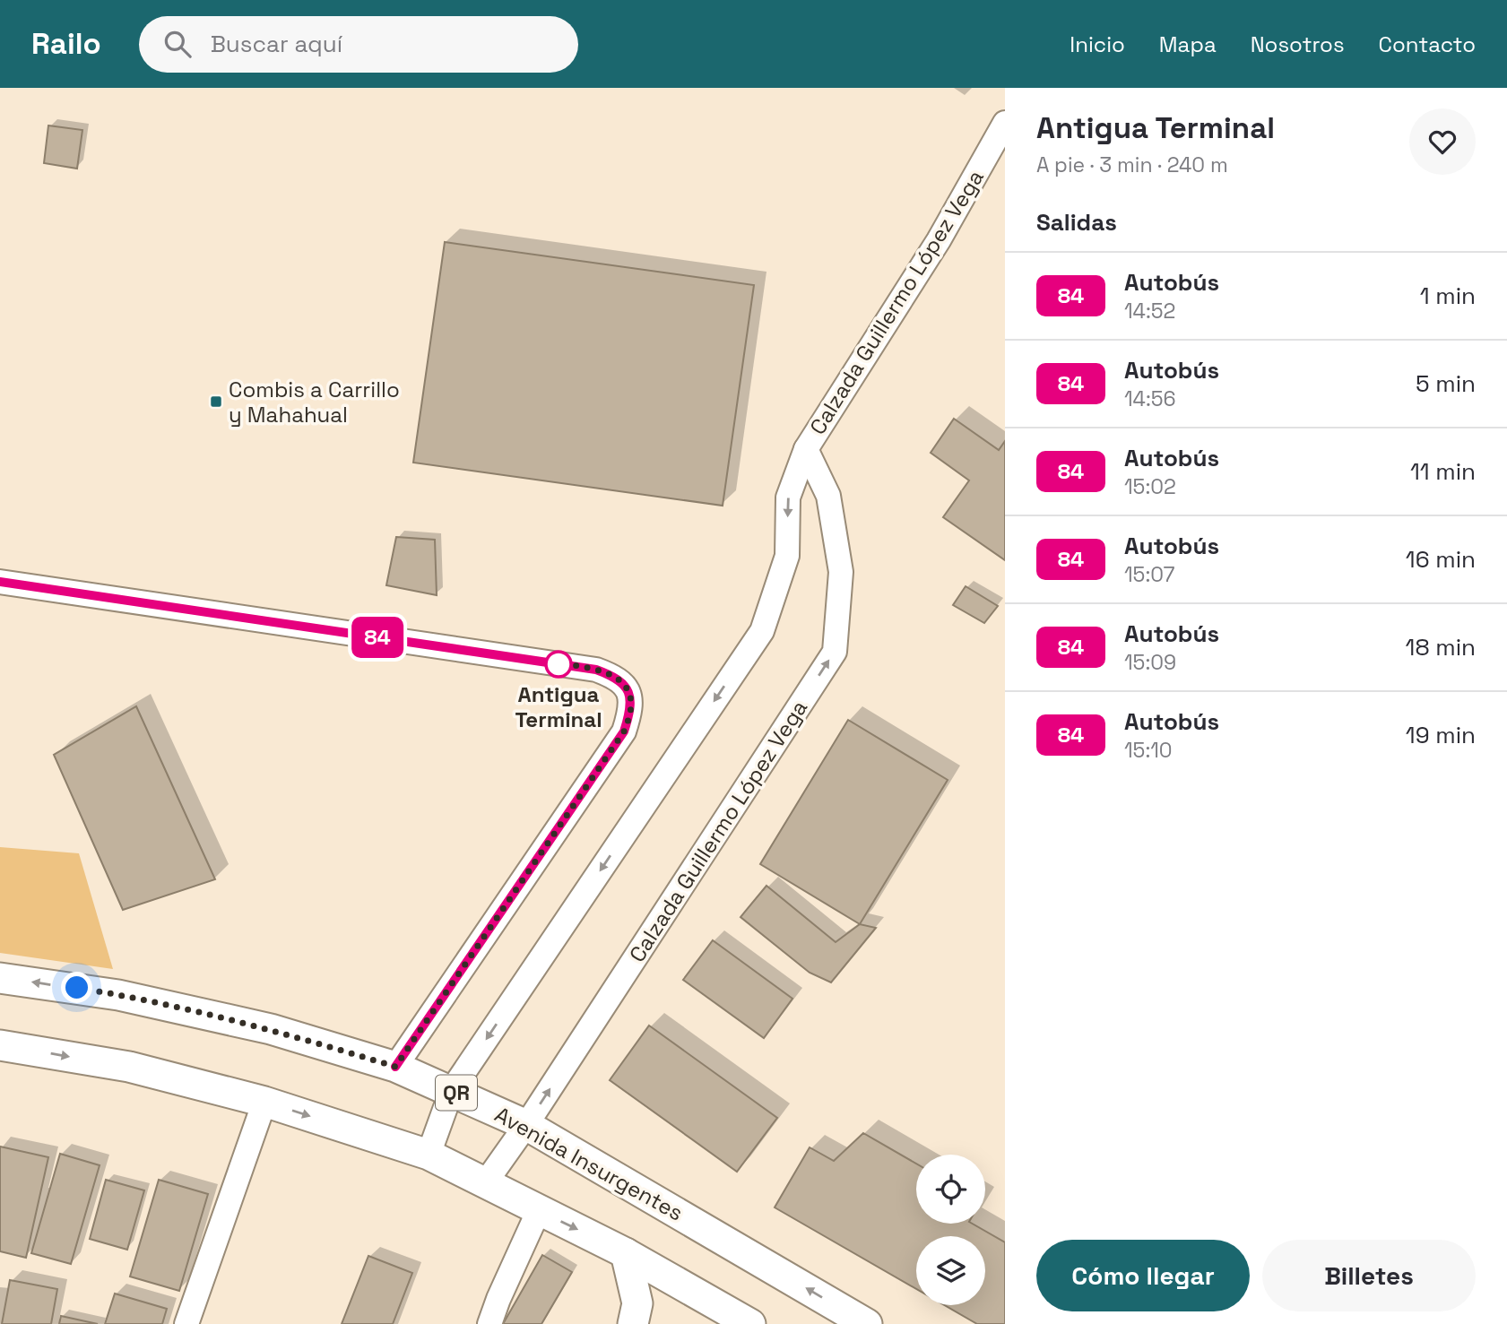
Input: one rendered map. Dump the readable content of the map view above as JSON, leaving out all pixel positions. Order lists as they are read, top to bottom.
{
  "streets": {
    "main road": ["QR", "Avenida Insurgentes"],
    "street": ["Calzada Guillermo López Vega"]
  },
  "crossings": [
    ["Calzada Guillermo López Vega", "Avenida Insurgentes"]
  ],
  "places": {
    "transit": ["Combis a Carrillo y Mahahual"],
    "other": ["Antigua Terminal"]
  },
  "lines": ["bus line 84"],
  "page": {
    "header": "Railo",
    "search": "Buscar aquí",
    "nav": [
      "Inicio",
      "Mapa",
      "Nosotros",
      "Contacto"
    ],
    "on_map": "84",
    "heading": [
      ["Antigua Terminal", "A pie · 3 min · 240 m"],
      "Salidas"
    ],
    "list": [
      {
        "mark": "84",
        "name": "Autobús",
        "note": "14:52",
        "value": "1 min"
      },
      {
        "mark": "84",
        "name": "Autobús",
        "note": "14:56",
        "value": "5 min"
      },
      {
        "mark": "84",
        "name": "Autobús",
        "note": "15:02",
        "value": "11 min"
      },
      {
        "mark": "84",
        "name": "Autobús",
        "note": "15:07",
        "value": "16 min"
      },
      {
        "mark": "84",
        "name": "Autobús",
        "note": "15:09",
        "value": "18 min"
      },
      {
        "mark": "84",
        "name": "Autobús",
        "note": "15:10",
        "value": "19 min"
      }
    ],
    "buttons": ["Cómo llegar", "Billetes"]
  }
}
